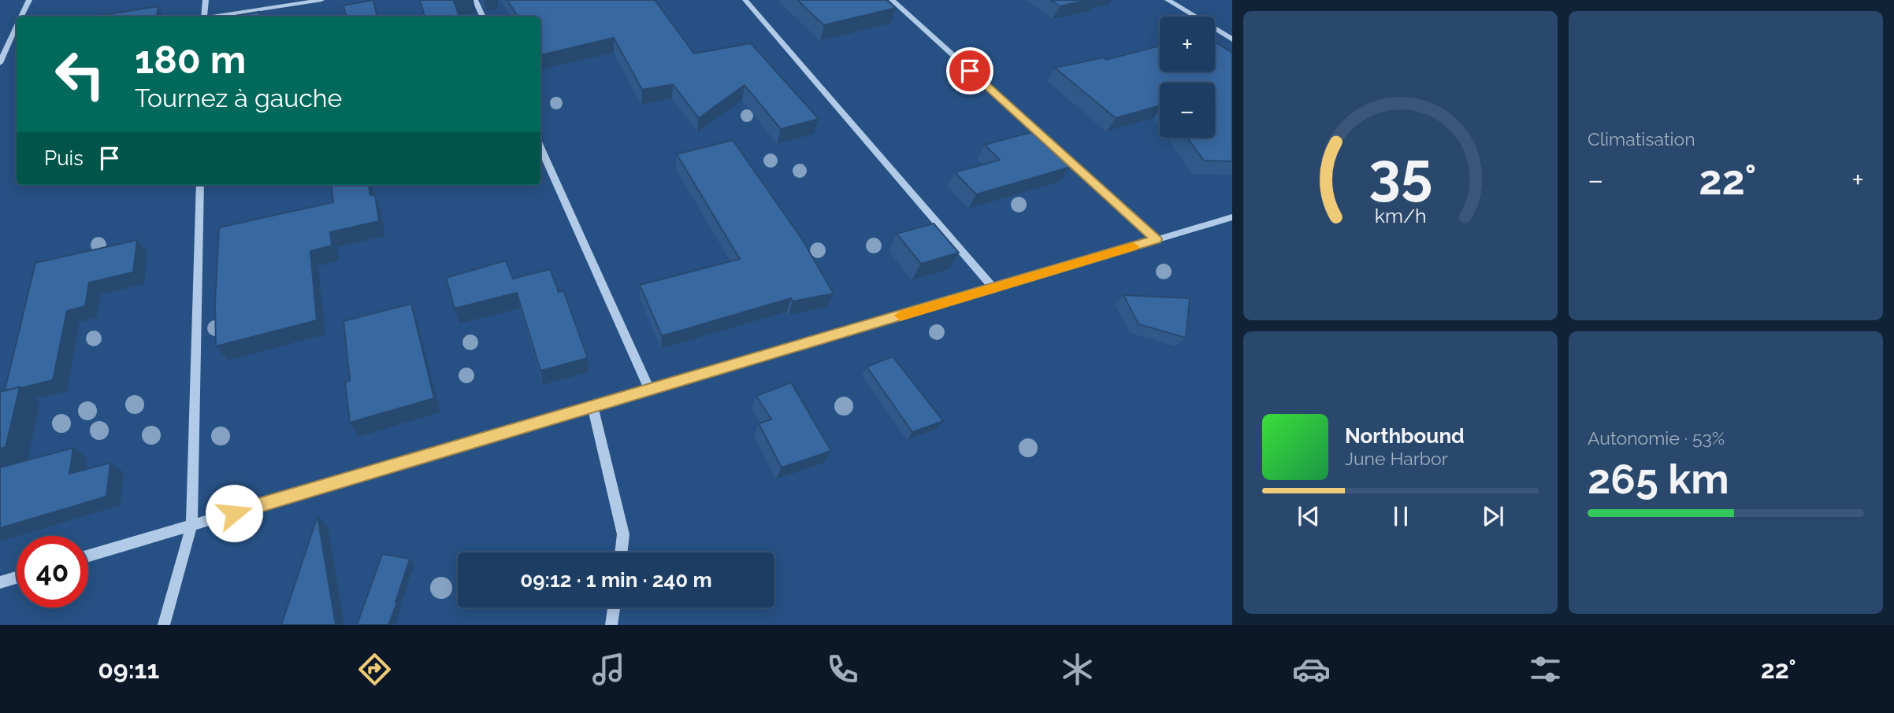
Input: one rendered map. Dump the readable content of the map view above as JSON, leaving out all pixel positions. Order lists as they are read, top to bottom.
{
  "page": {
    "tile": [
      "Climatisation",
      ["Autonomie · 53%", "265 km"]
    ],
    "map_buttons": ["+", "−"],
    "turn": ["180 m", "Tournez à gauche"],
    "then": "Puis",
    "heat": ["−", "22°", "+"],
    "song": ["Northbound", "June Harbor"],
    "limit": "40",
    "trip": "09:12 · 1 min · 240 m",
    "tabs": ["09:11", "22°"],
    "gauge": ["35", "km/h"]
  }
}
